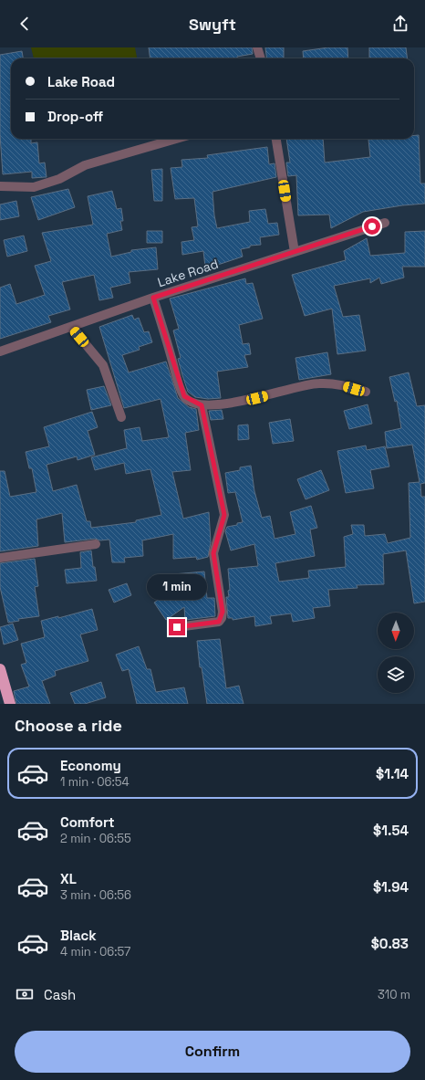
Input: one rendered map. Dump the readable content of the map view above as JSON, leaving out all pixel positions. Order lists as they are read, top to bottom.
{
  "streets": {
    "street": ["Lake Road"]
  },
  "north": "bottom",
  "page": {
    "header": "Swyft",
    "banner": ["Lake Road", "Drop-off"],
    "bubble": "1 min",
    "heading": "Choose a ride",
    "list": [
      {
        "name": "Economy",
        "note": "1 min · 06:54",
        "value": "$1.14"
      },
      {
        "name": "Comfort",
        "note": "2 min · 06:55",
        "value": "$1.54"
      },
      {
        "name": "XL",
        "note": "3 min · 06:56",
        "value": "$1.94"
      },
      {
        "name": "Black",
        "note": "4 min · 06:57",
        "value": "$0.83"
      }
    ],
    "pay": ["Cash", "310 m"],
    "buttons": "Confirm"
  }
}
